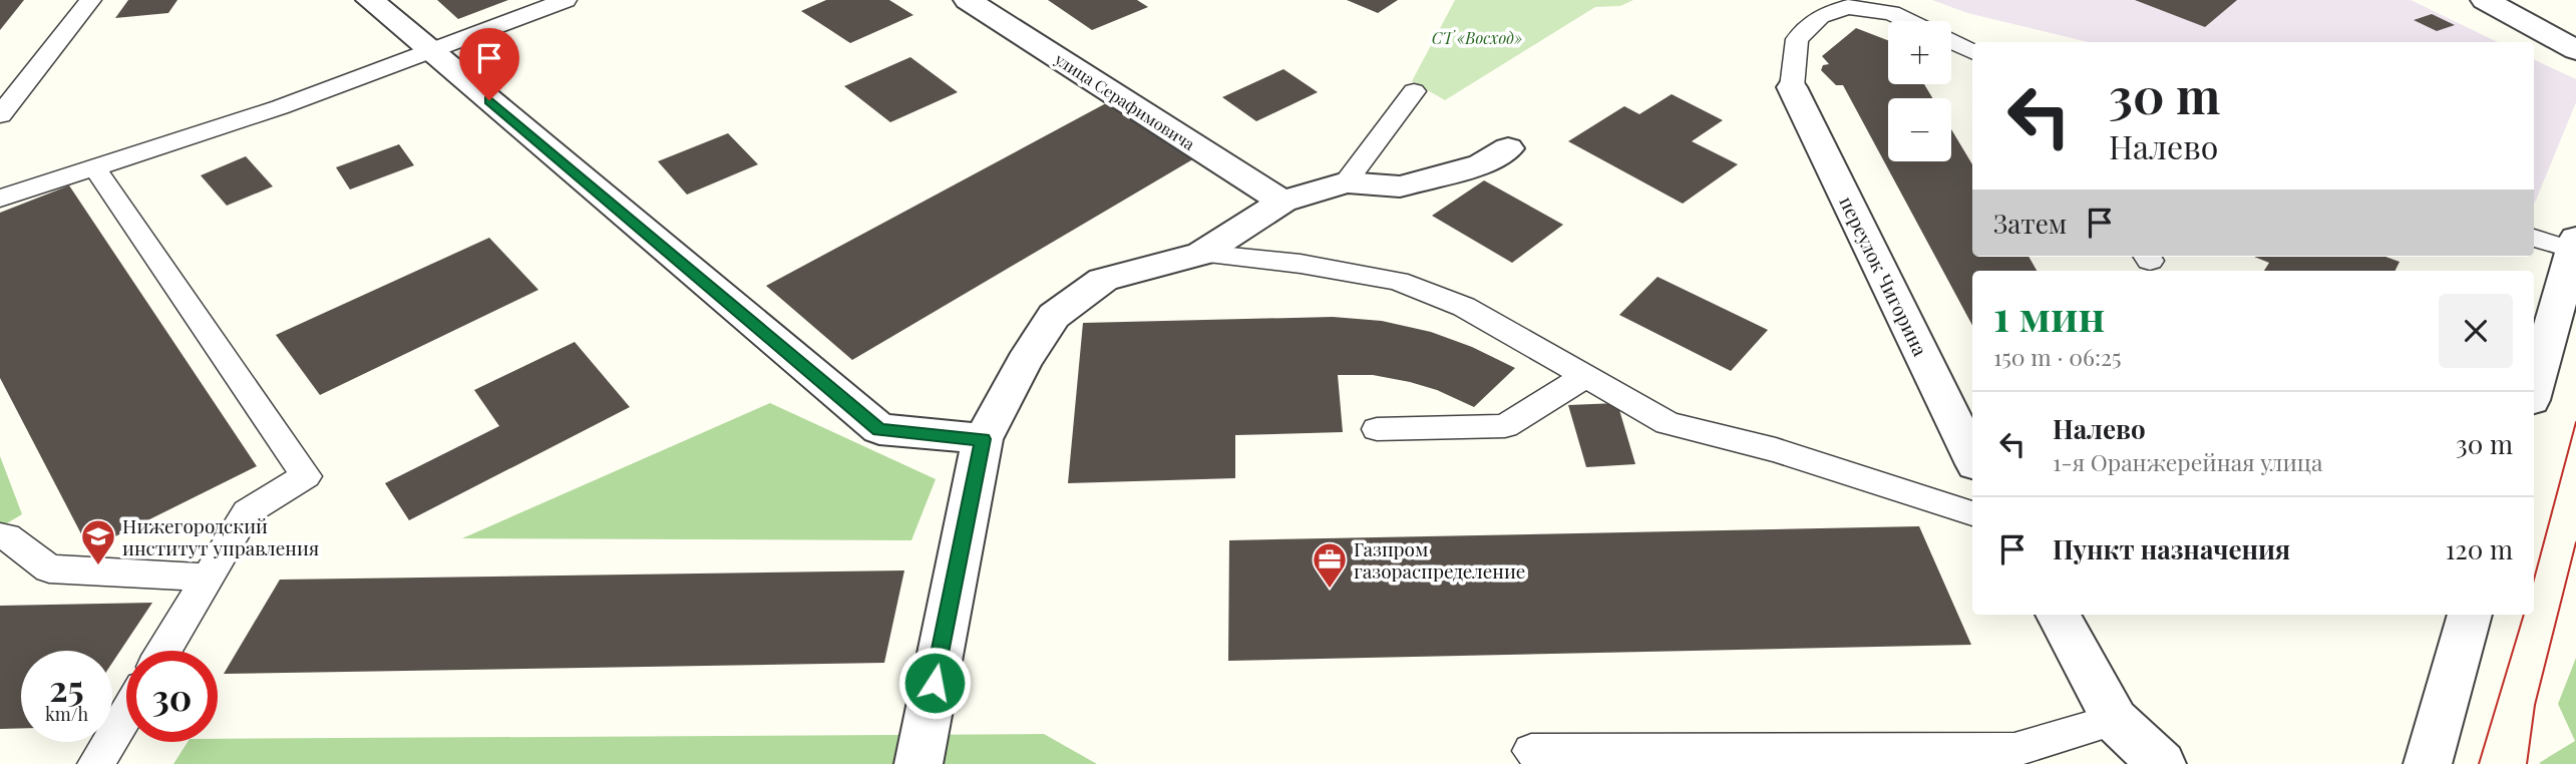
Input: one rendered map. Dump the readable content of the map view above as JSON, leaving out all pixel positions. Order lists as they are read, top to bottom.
{
  "streets": {
    "street": ["улица Серафимовича", "переулок Чигорина"]
  },
  "parks": ["СТ «Восход»"],
  "places": {
    "school or university": ["Нижегородский институт управления"],
    "office": ["Газпром газораспределение"]
  },
  "page": {
    "map_buttons": ["+", "−"],
    "turn": ["30 m", "Налево"],
    "then": "Затем",
    "heading": ["1 мин", "150 m · 06:25"],
    "list": [
      {
        "name": "Налево",
        "note": "1-я Оранжерейная улица",
        "value": "30 m"
      },
      {
        "name": "Пункт назначения",
        "value": "120 m"
      }
    ],
    "speed": "25 km/h",
    "limit": "30"
  }
}
